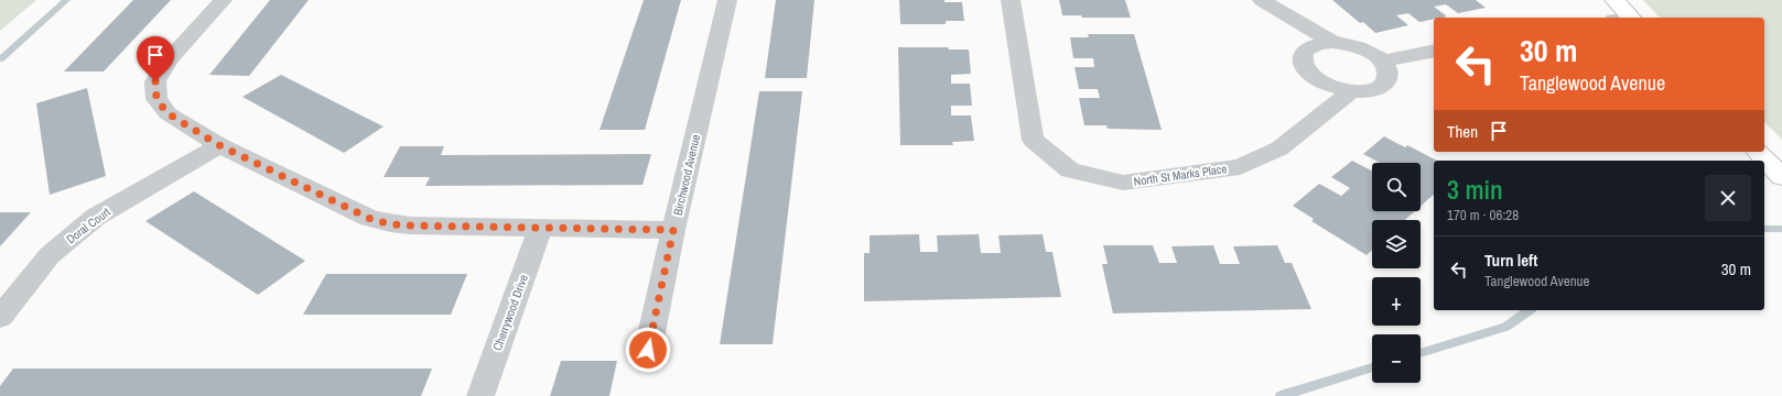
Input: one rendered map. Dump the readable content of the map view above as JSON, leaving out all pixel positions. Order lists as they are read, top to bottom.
{
  "streets": {
    "street": [
      "Birchwood Avenue",
      "North St Marks Place",
      "Doral Court",
      "Cherrywood Drive"
    ]
  },
  "page": {
    "turn": ["30 m", "Tanglewood Avenue"],
    "then": "Then",
    "heading": ["3 min", "170 m · 06:28"],
    "map_buttons": ["+", "−"],
    "list": [
      {
        "name": "Turn left",
        "note": "Tanglewood Avenue",
        "value": "30 m"
      }
    ]
  }
}
